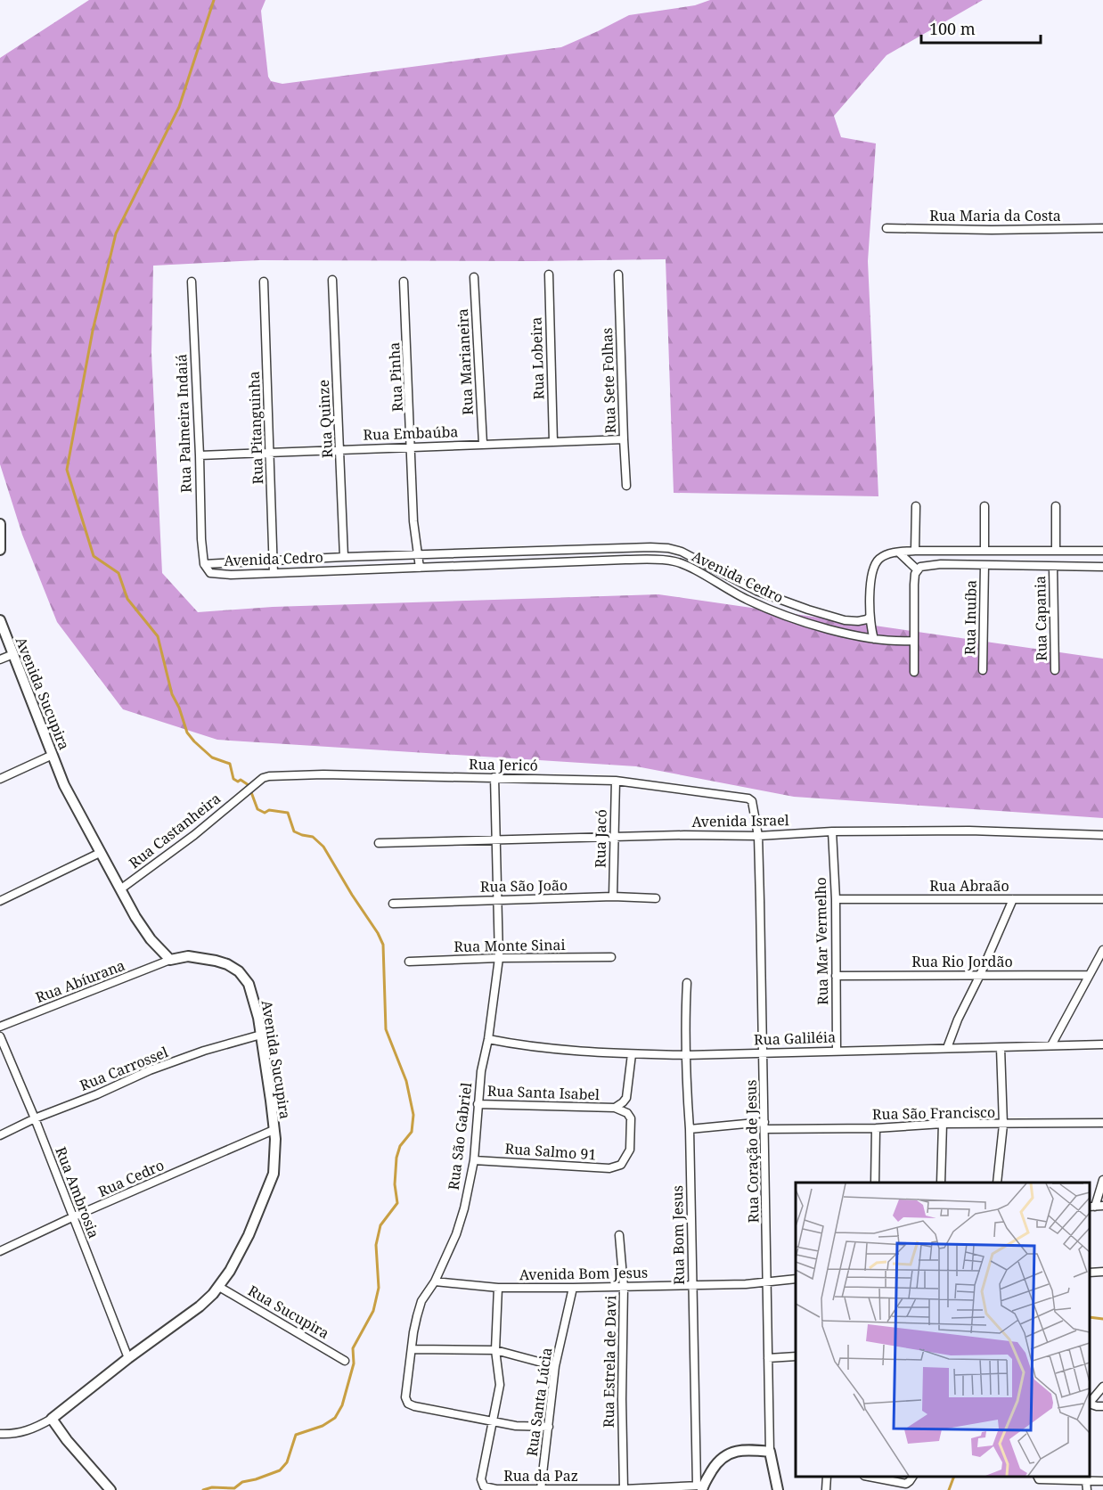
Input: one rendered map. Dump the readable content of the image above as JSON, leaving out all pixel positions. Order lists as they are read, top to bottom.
{
  "streets": {
    "street": [
      "Rua Maria da Costa",
      "Rua Lobeira",
      "Rua Marianeira",
      "Rua Pinha",
      "Rua Sete Folhas",
      "Rua Quinze",
      "Rua Palmeira Indaiá",
      "Rua Pitanguinha",
      "Rua Embaúba",
      "Avenida Cedro",
      "Rua Inuíba",
      "Rua Capania",
      "Avenida Sucupira",
      "Rua Jericó",
      "Avenida Israel",
      "Rua Castanheira",
      "Rua Jacó",
      "Rua São João",
      "Rua Abraão",
      "Rua Mar Vermelho",
      "Rua Monte Sinai",
      "Rua Rio Jordão",
      "Rua Abíurana",
      "Rua Galiléia",
      "Rua Carrossel",
      "Rua Santa Isabel",
      "Rua São Francisco",
      "Rua São Gabriel",
      "Rua Salmo 91",
      "Rua Coração de Jesus",
      "Rua Cedro",
      "Rua Ambrosia",
      "Rua Bom Jesus",
      "Avenida Bom Jesus",
      "Rua Sucupira",
      "Rua Estrela de Davi",
      "Rua Santa Lúcia",
      "Rua da Paz"
    ]
  },
  "crossings": [
    ["Rua Lobeira", "Rua Embaúba"],
    ["Rua Marianeira", "Rua Embaúba"],
    ["Rua Pinha", "Rua Embaúba"],
    ["Rua Pinha", "Avenida Cedro"],
    ["Rua Sete Folhas", "Rua Embaúba"],
    ["Rua Quinze", "Rua Embaúba"],
    ["Rua Quinze", "Avenida Cedro"],
    ["Rua Palmeira Indaiá", "Rua Embaúba"],
    ["Rua Palmeira Indaiá", "Avenida Cedro"],
    ["Rua Pitanguinha", "Rua Embaúba"],
    ["Rua Pitanguinha", "Avenida Cedro"],
    ["Avenida Sucupira", "Rua Castanheira"],
    ["Avenida Sucupira", "Rua Abíurana"],
    ["Avenida Sucupira", "Rua Carrossel"],
    ["Avenida Sucupira", "Rua Cedro"],
    ["Avenida Sucupira", "Rua Ambrosia"],
    ["Avenida Sucupira", "Rua Sucupira"],
    ["Rua Jericó", "Rua Castanheira"],
    ["Rua Jericó", "Rua Jacó"],
    ["Rua Jericó", "Rua São Gabriel"],
    ["Rua Jericó", "Rua Coração de Jesus"],
    ["Avenida Israel", "Rua Jacó"],
    ["Avenida Israel", "Rua Mar Vermelho"],
    ["Avenida Israel", "Rua São Gabriel"],
    ["Avenida Israel", "Rua Coração de Jesus"],
    ["Rua Jacó", "Rua São João"],
    ["Rua São João", "Rua São Gabriel"],
    ["Rua Abraão", "Rua Mar Vermelho"],
    ["Rua Mar Vermelho", "Rua Rio Jordão"],
    ["Rua Mar Vermelho", "Rua Galiléia"],
    ["Rua Monte Sinai", "Rua São Gabriel"],
    ["Rua Galiléia", "Rua Santa Isabel"],
    ["Rua Galiléia", "Rua São Gabriel"],
    ["Rua Galiléia", "Rua Coração de Jesus"],
    ["Rua Galiléia", "Rua Bom Jesus"],
    ["Rua Carrossel", "Rua Ambrosia"],
    ["Rua Santa Isabel", "Rua São Gabriel"],
    ["Rua Santa Isabel", "Rua Salmo 91"],
    ["Rua São Francisco", "Rua Coração de Jesus"],
    ["Rua São Francisco", "Rua Bom Jesus"],
    ["Rua São Gabriel", "Rua Salmo 91"],
    ["Rua São Gabriel", "Avenida Bom Jesus"],
    ["Rua São Gabriel", "Rua da Paz"],
    ["Rua Coração de Jesus", "Avenida Bom Jesus"],
    ["Rua Cedro", "Rua Ambrosia"],
    ["Rua Bom Jesus", "Avenida Bom Jesus"],
    ["Rua Bom Jesus", "Rua da Paz"],
    ["Avenida Bom Jesus", "Rua Estrela de Davi"],
    ["Avenida Bom Jesus", "Rua Santa Lúcia"],
    ["Avenida Bom Jesus", "Rua da Paz"],
    ["Rua Estrela de Davi", "Rua da Paz"],
    ["Rua Santa Lúcia", "Rua da Paz"]
  ],
  "scale_bar": "100 m"
}
